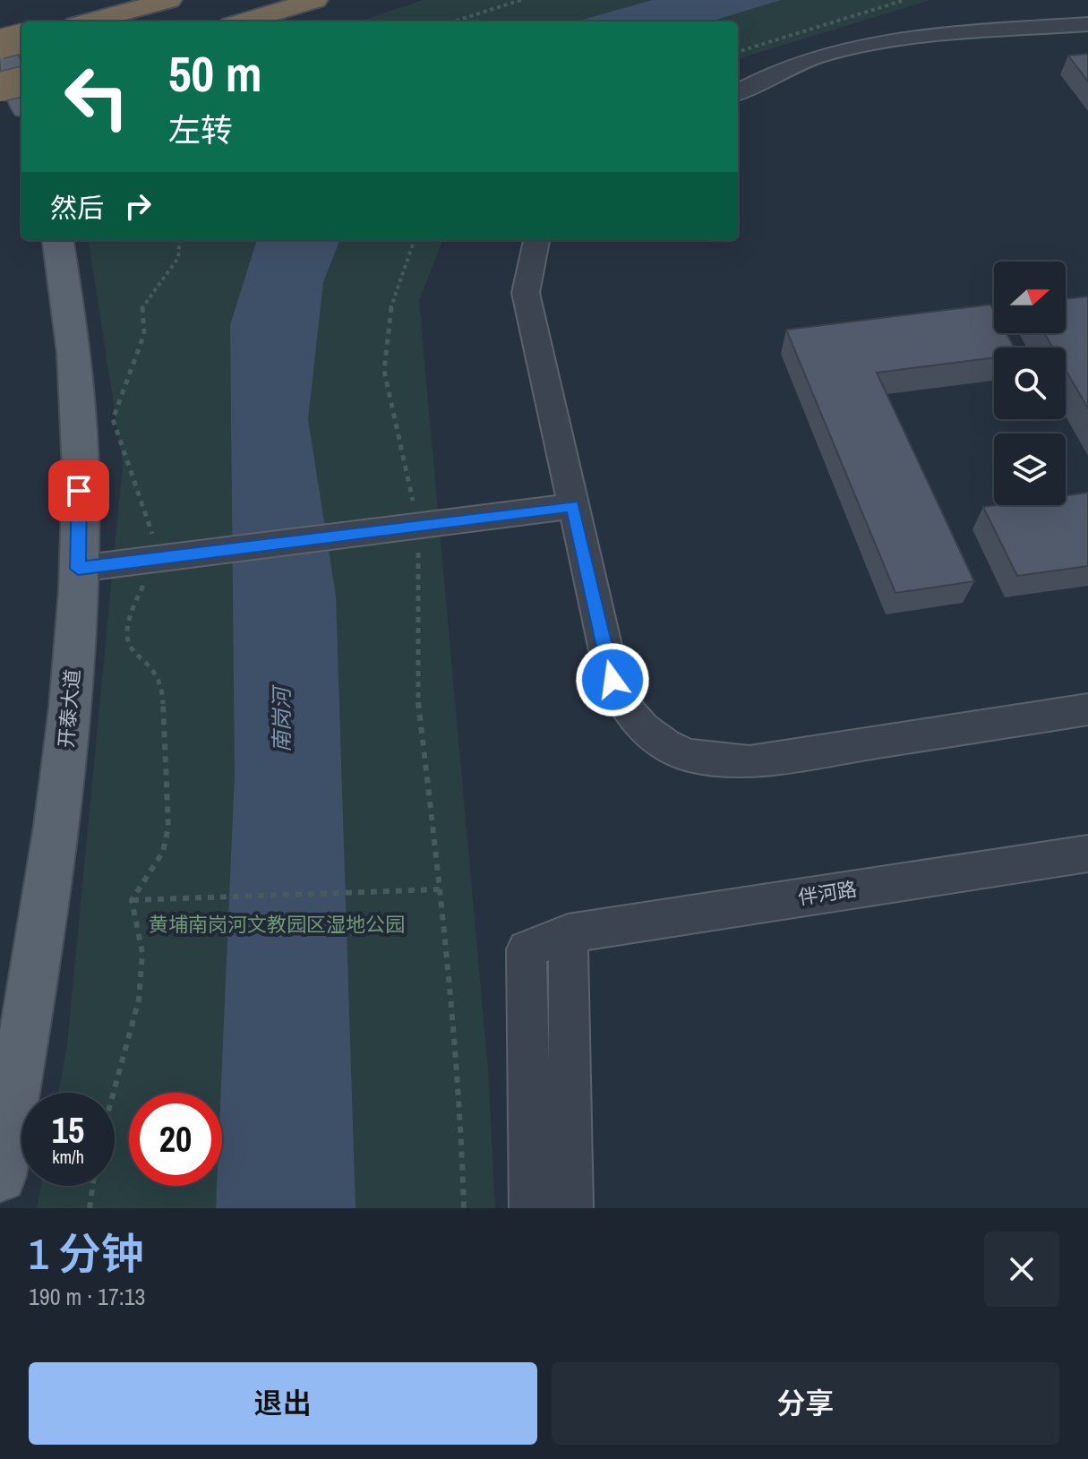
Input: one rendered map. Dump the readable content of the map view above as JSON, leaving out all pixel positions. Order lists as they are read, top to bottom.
{
  "streets": {
    "main road": ["开泰大道"],
    "street": ["伴河路"]
  },
  "water": ["南岗河"],
  "parks": ["黄埔南岗河文教园区湿地公园"],
  "north": "right",
  "page": {
    "turn": ["50 m", "左转"],
    "then": "然后",
    "speed": "15 km/h",
    "limit": "20",
    "heading": ["1 分钟", "190 m · 17:13"],
    "buttons": ["退出", "分享"]
  }
}
